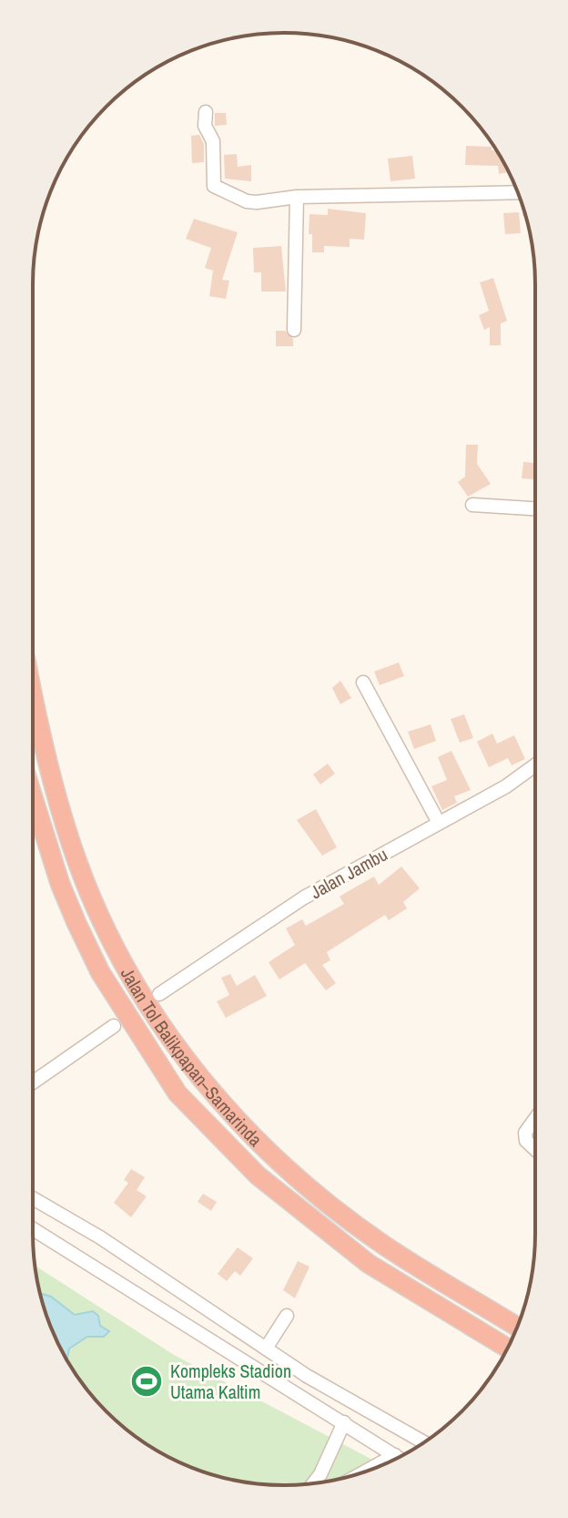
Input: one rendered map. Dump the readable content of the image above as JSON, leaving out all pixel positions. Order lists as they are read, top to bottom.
{
  "streets": {
    "highway": ["Jalan Tol Balikpapan–Samarinda"],
    "street": ["Jalan Jambu"]
  },
  "places": {
    "sports": ["Kompleks Stadion Utama Kaltim"]
  }
}
